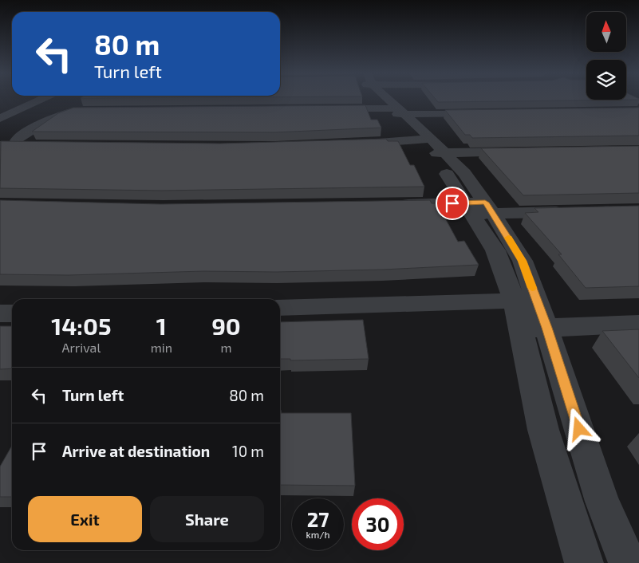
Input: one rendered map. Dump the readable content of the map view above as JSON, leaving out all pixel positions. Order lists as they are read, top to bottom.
{
  "north": "top",
  "page": {
    "turn": ["80 m", "Turn left"],
    "eta": [
      "14:05",
      "Arrival",
      "1",
      "min",
      "90",
      "m"
    ],
    "list": [
      {
        "name": "Turn left",
        "value": "80 m"
      },
      {
        "name": "Arrive at destination",
        "value": "10 m"
      }
    ],
    "buttons": ["Exit", "Share"],
    "speed": "27 km/h",
    "limit": "30"
  }
}
